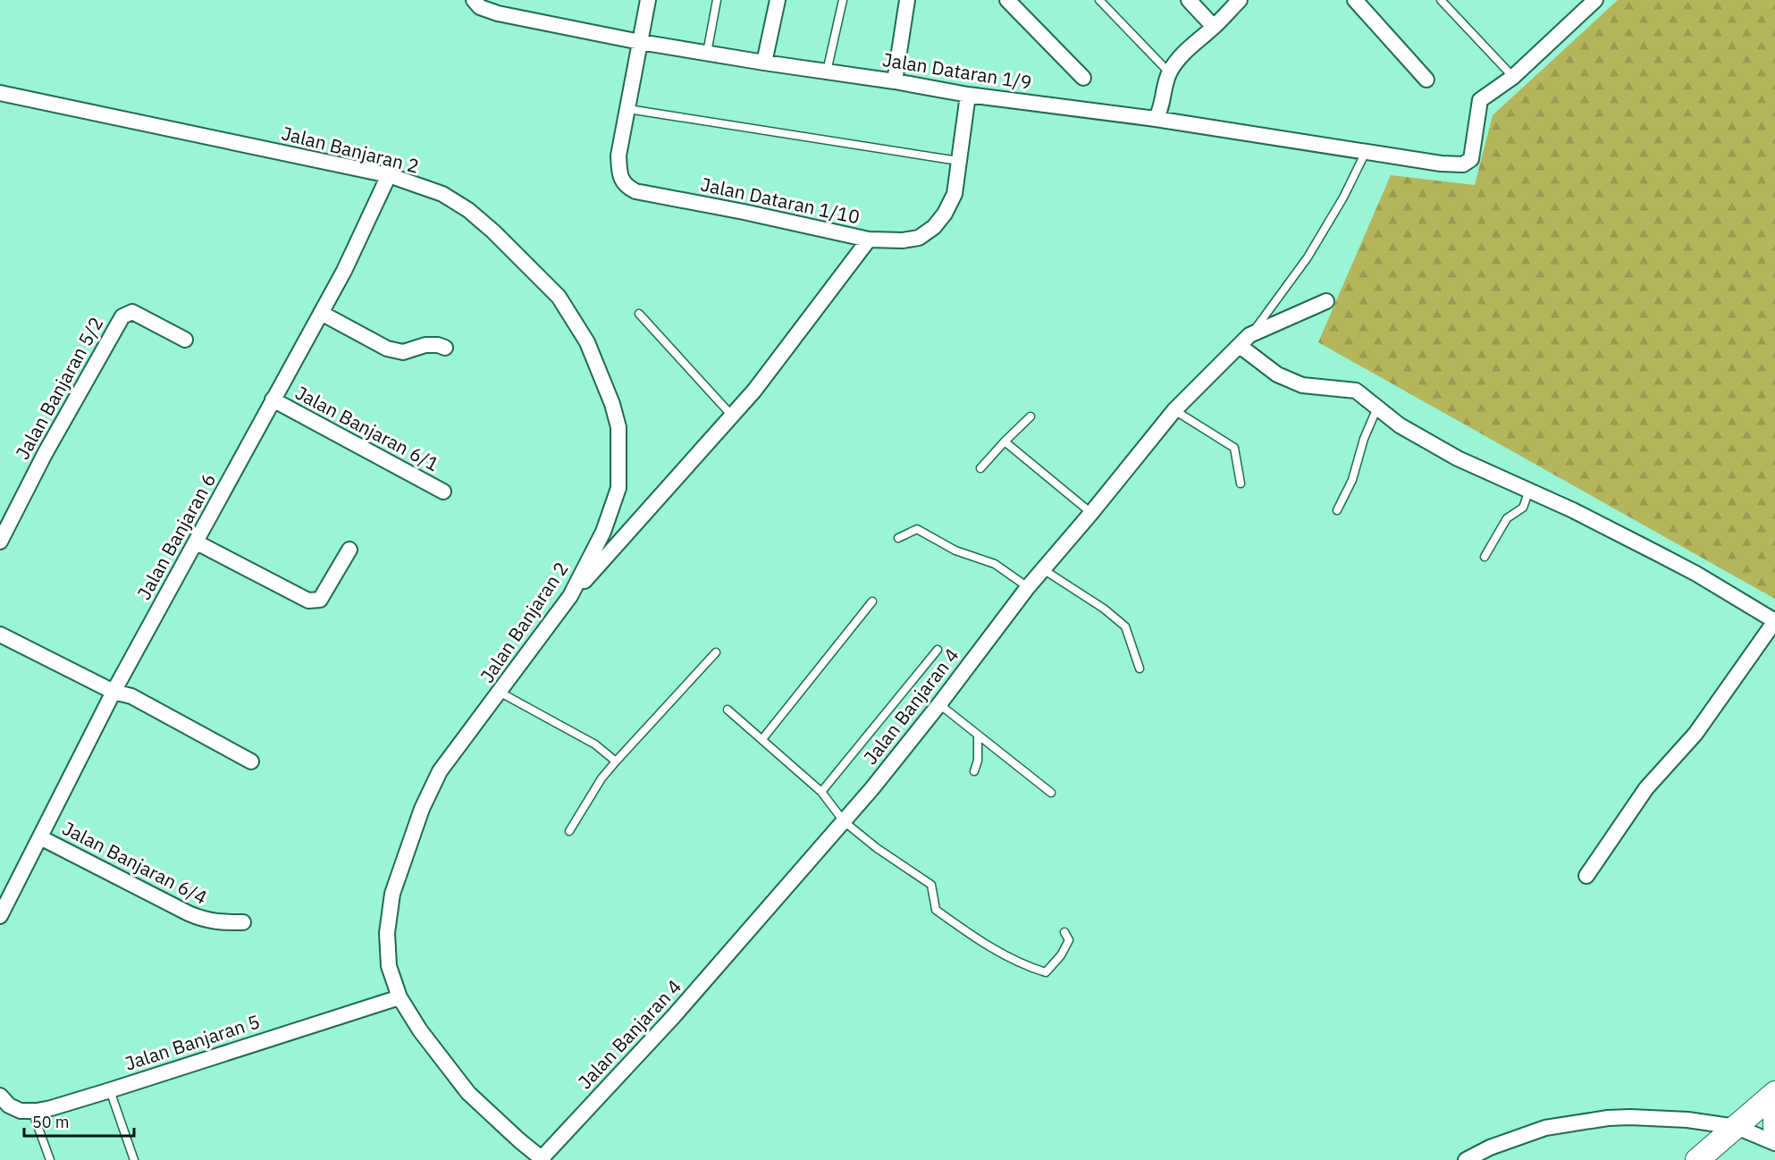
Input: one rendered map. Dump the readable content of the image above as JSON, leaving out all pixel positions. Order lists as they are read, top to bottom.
{
  "streets": {
    "street": [
      "Jalan Dataran 1/9",
      "Jalan Banjaran 2",
      "Jalan Dataran 1/10",
      "Jalan Banjaran 5/2",
      "Jalan Banjaran 6/1",
      "Jalan Banjaran 6",
      "Jalan Banjaran 4",
      "Jalan Banjaran 6/4",
      "Jalan Banjaran 5"
    ]
  },
  "crossings": [
    ["Jalan Dataran 1/9", "Jalan Dataran 1/10"],
    ["Jalan Banjaran 2", "Jalan Banjaran 6"],
    ["Jalan Banjaran 2", "Jalan Banjaran 4"],
    ["Jalan Banjaran 2", "Jalan Banjaran 5"],
    ["Jalan Banjaran 6/1", "Jalan Banjaran 6"],
    ["Jalan Banjaran 6", "Jalan Banjaran 6/4"]
  ],
  "scale_bar": "50 m"
}
